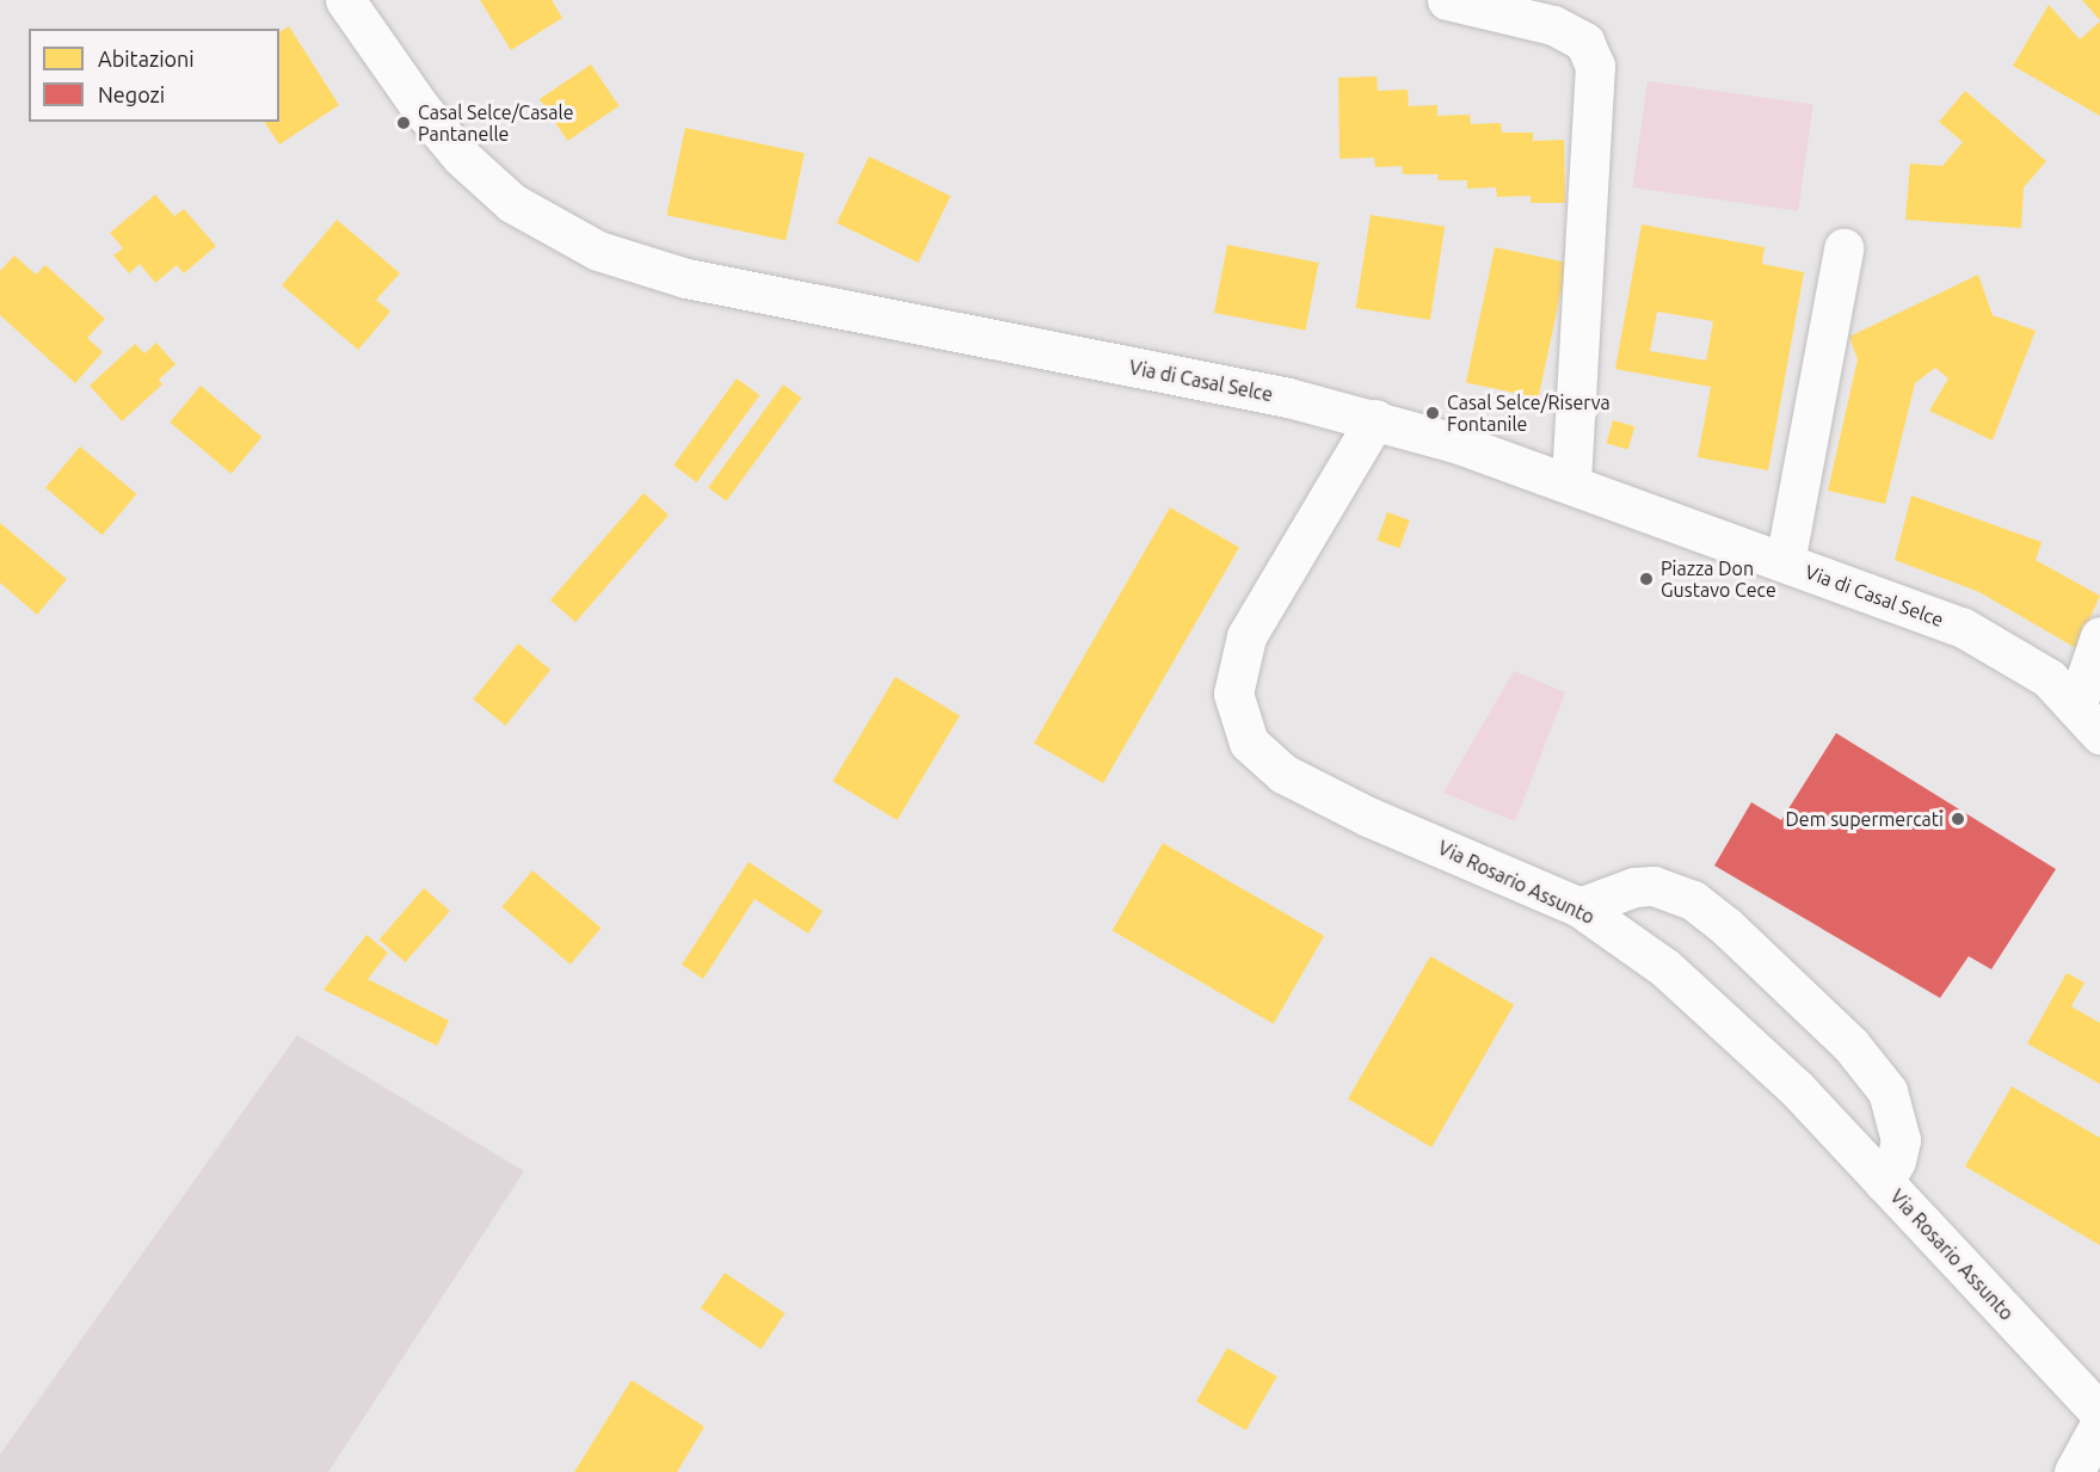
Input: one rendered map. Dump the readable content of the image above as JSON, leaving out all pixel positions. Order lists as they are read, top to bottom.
{
  "streets": {
    "main road": ["Via di Casal Selce", "Via Rosario Assunto"]
  },
  "crossings": [
    ["Via di Casal Selce", "Via Rosario Assunto"]
  ],
  "places": [
    "Casal Selce/Casale Pantanelle",
    "Casal Selce/Riserva Fontanile",
    "Piazza Don Gustavo Cece",
    "Dem supermercati"
  ],
  "legend": ["Abitazioni", "Negozi"]
}
